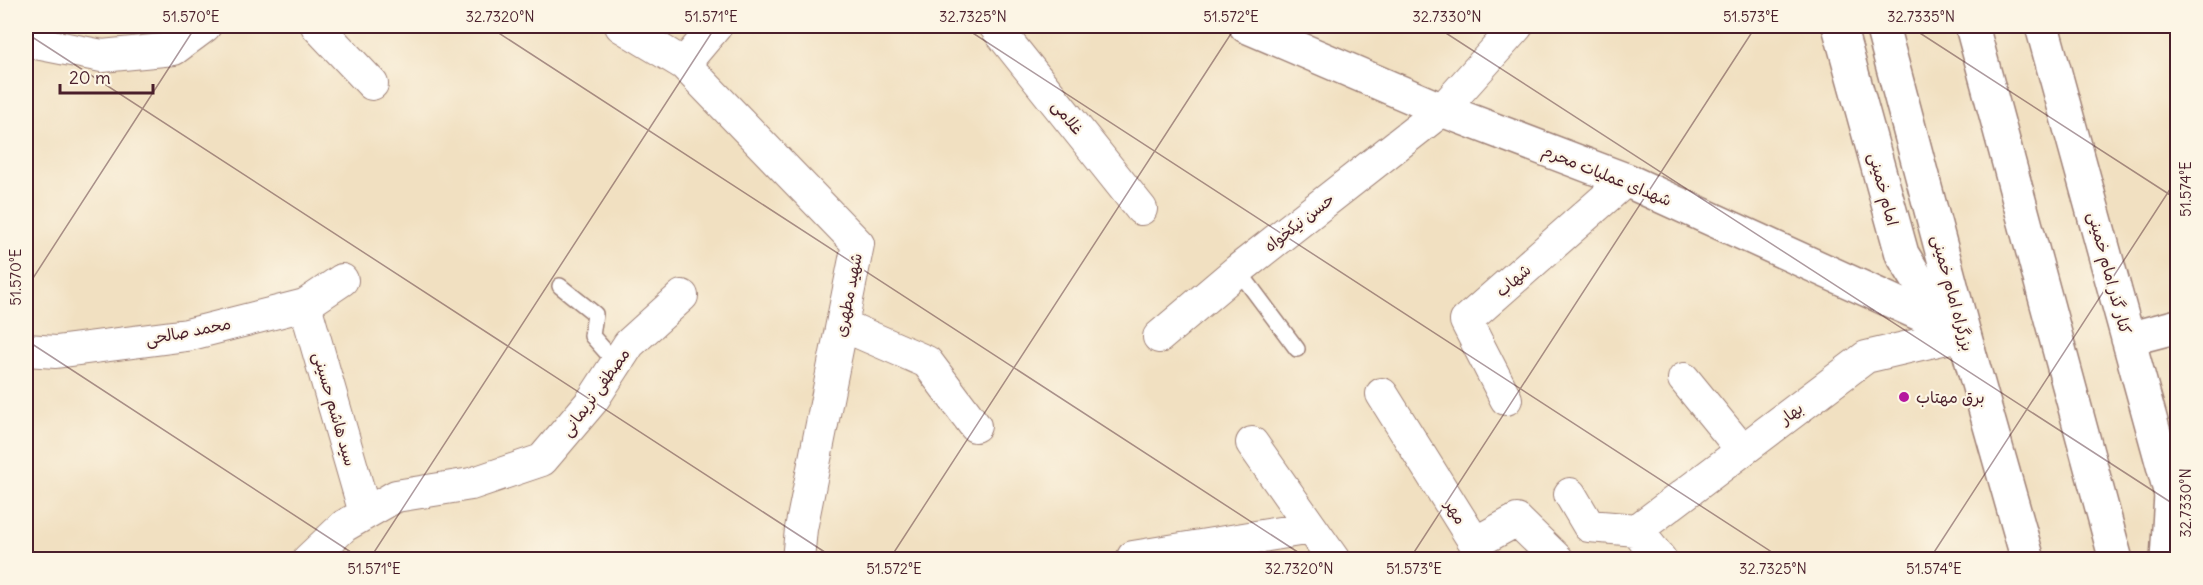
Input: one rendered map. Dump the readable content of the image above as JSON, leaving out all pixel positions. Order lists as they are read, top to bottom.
{
  "streets": {
    "main road": [
      "شهدای عملیات محرم",
      "امام خمینی",
      "کنار گذر امام خمینی",
      "بزرگراه امام خمینی"
    ],
    "street": [
      "غلامی",
      "حسن نیکخواه",
      "شهاب",
      "شهید مطهری",
      "محمد صالحی",
      "مصطفی نریمانی",
      "سید هاشم حسینی",
      "بهار",
      "مهر"
    ]
  },
  "crossings": [
    ["شهدای عملیات محرم", "امام خمینی"],
    ["شهدای عملیات محرم", "حسن نیکخواه"],
    ["شهدای عملیات محرم", "شهاب"],
    ["شهدای عملیات محرم", "بزرگراه امام خمینی"],
    ["شهدای عملیات محرم", "بهار"],
    ["امام خمینی", "بزرگراه امام خمینی"],
    ["امام خمینی", "بهار"],
    ["بزرگراه امام خمینی", "بهار"],
    ["محمد صالحی", "سید هاشم حسینی"],
    ["مصطفی نریمانی", "سید هاشم حسینی"]
  ],
  "places": ["برق مهتاب"],
  "scale_bar": "20 m",
  "coordinates": [
    "51.570°E",
    "32.7320°N",
    "51.571°E",
    "32.7325°N",
    "51.572°E",
    "32.7330°N",
    "51.573°E",
    "32.7335°N",
    "51.574°E"
  ]
}
